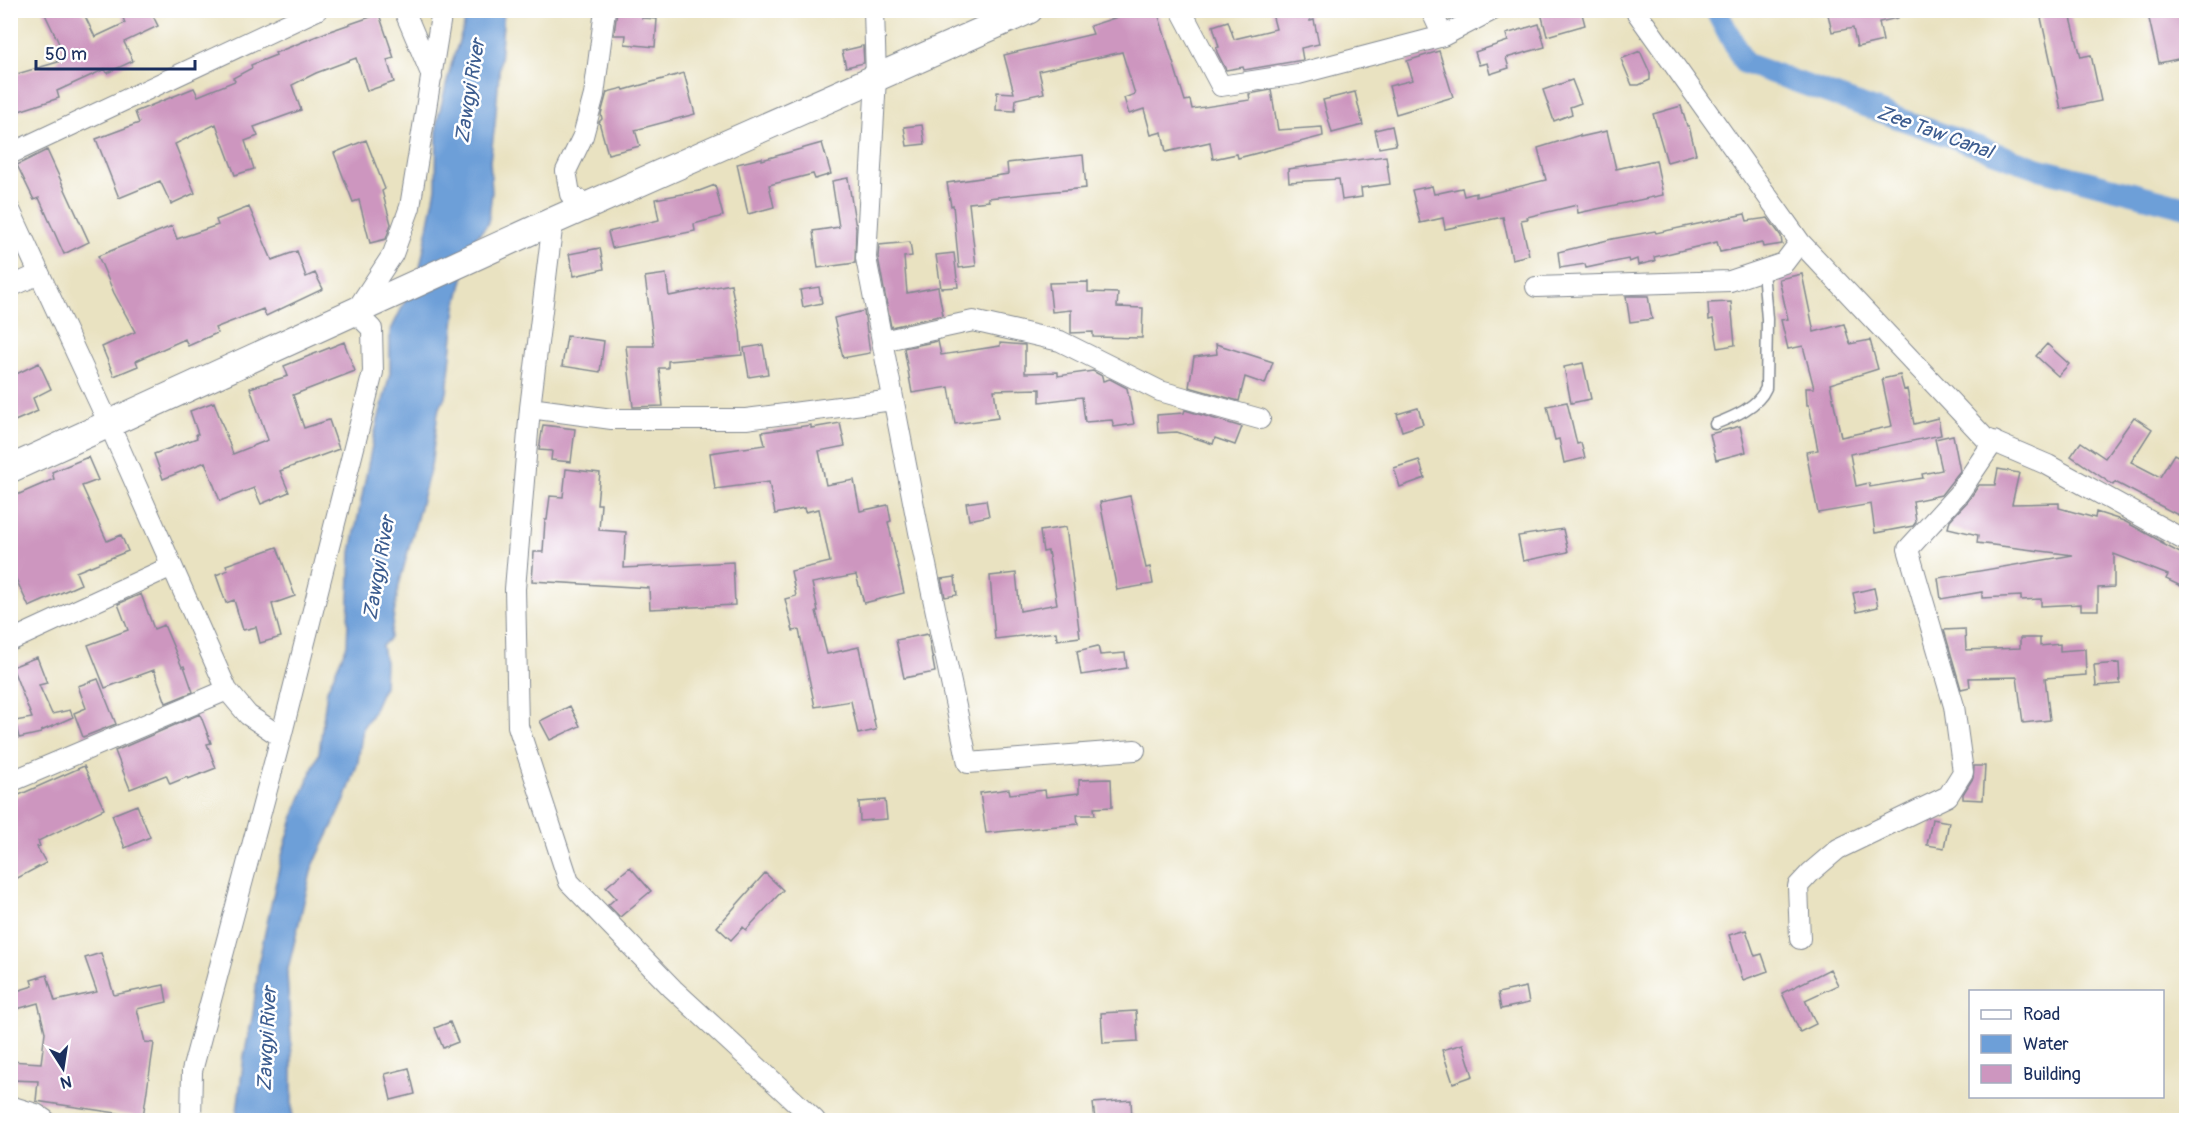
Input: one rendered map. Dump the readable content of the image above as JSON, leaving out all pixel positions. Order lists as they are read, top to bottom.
{
  "water": ["Zawgyi River", "Zee Taw Canal"],
  "legend": ["Road", "Water", "Building"],
  "scale_bar": "50 m",
  "north": "bottom"
}
